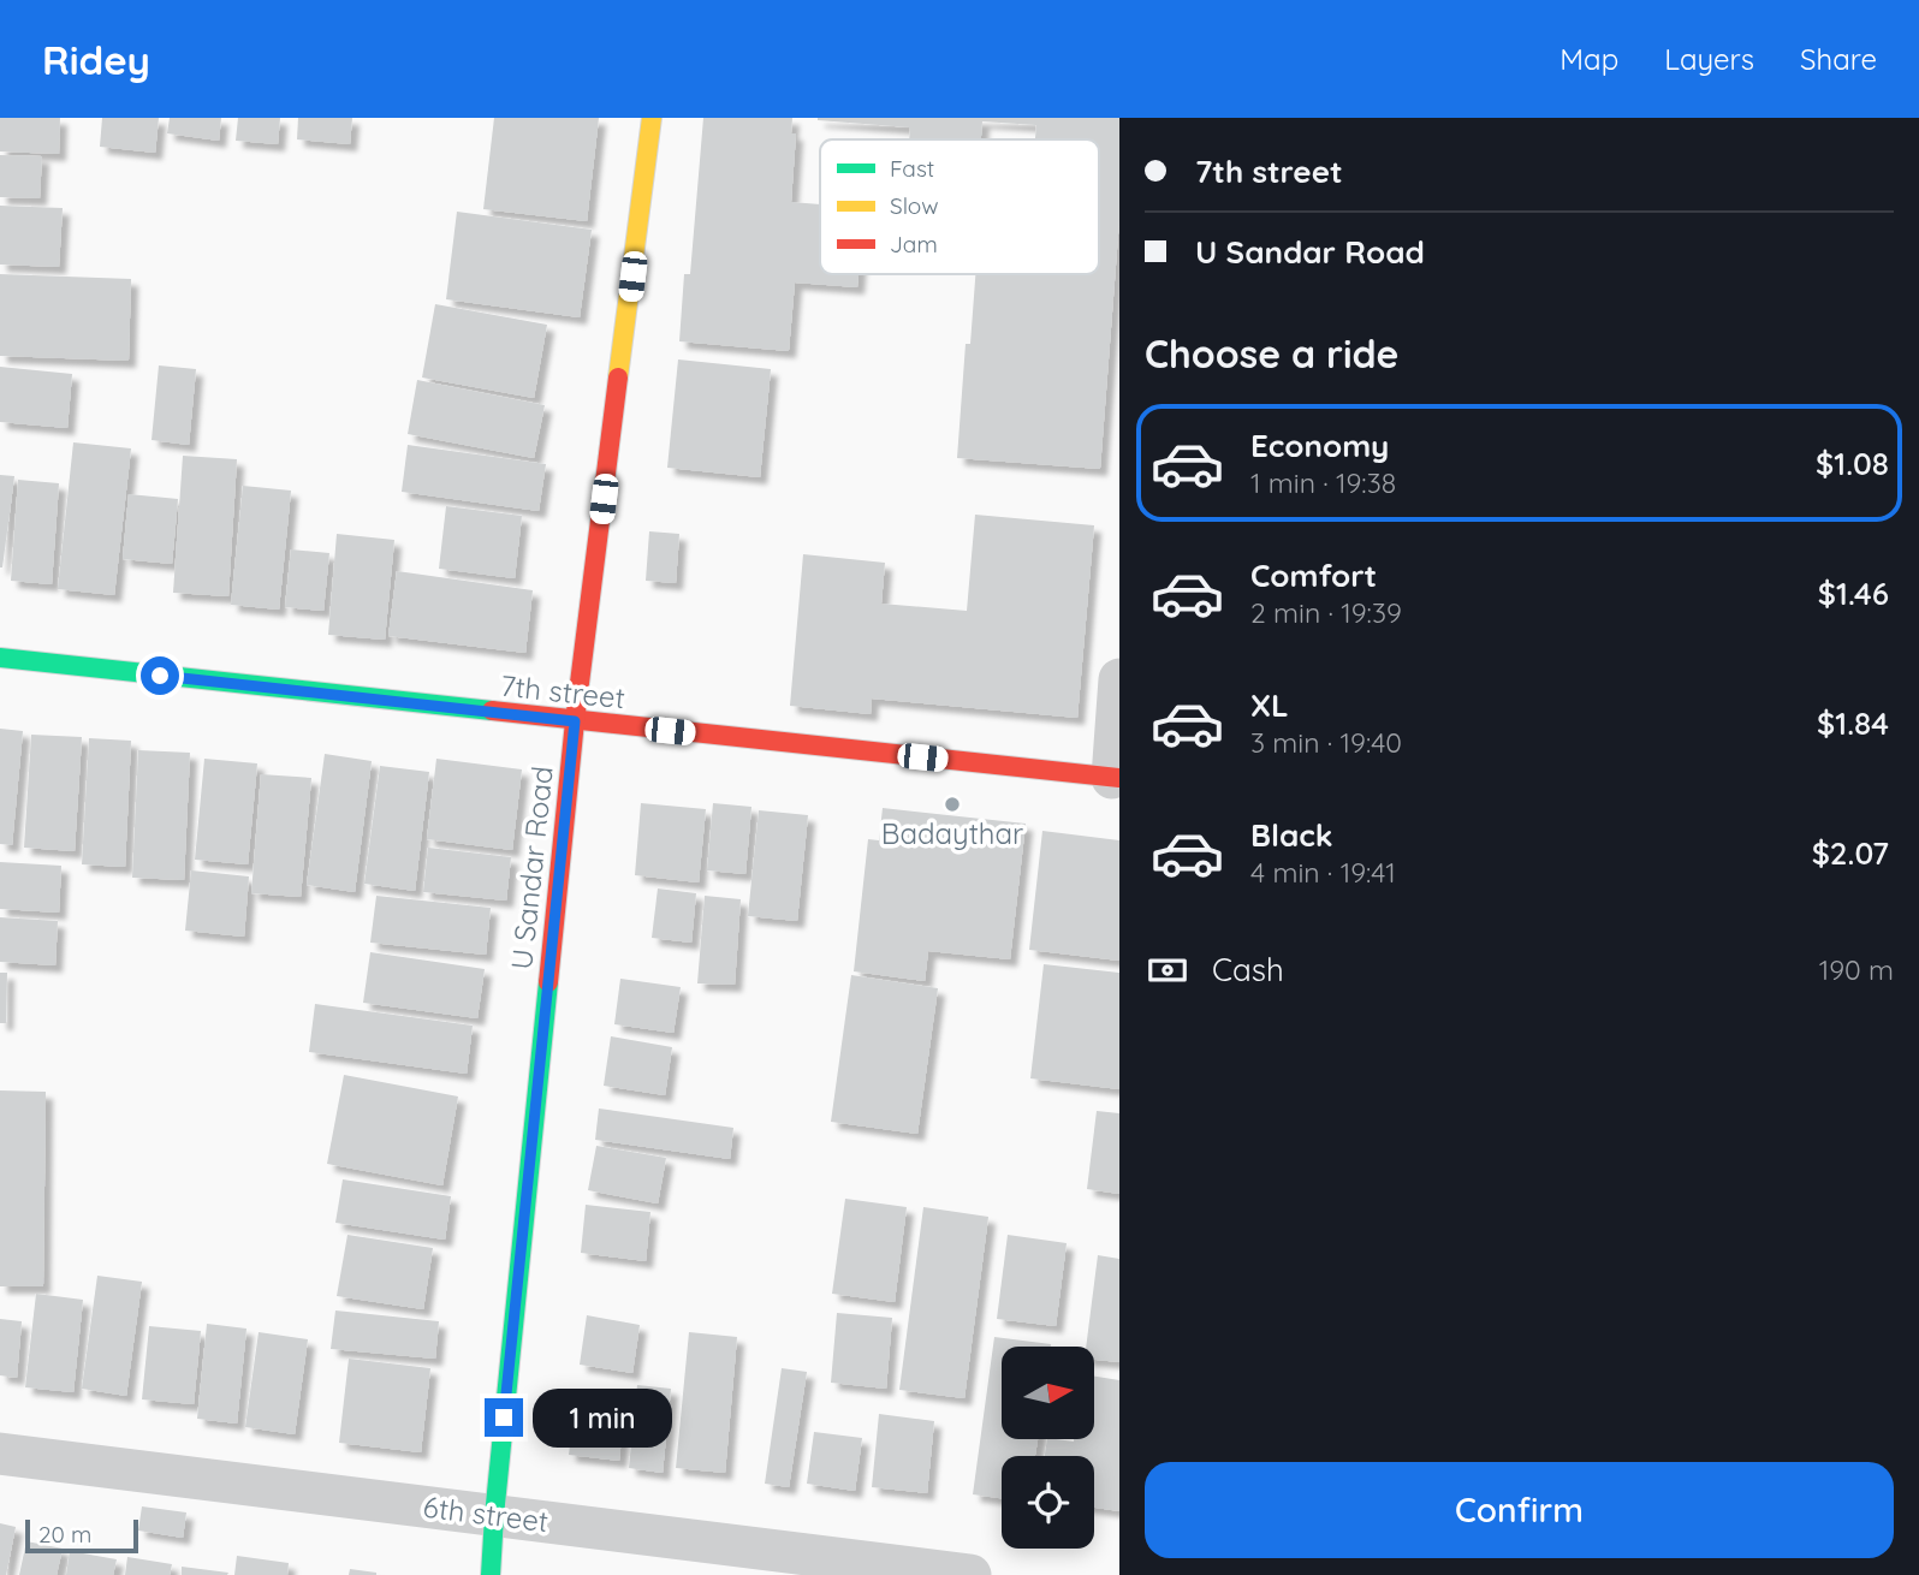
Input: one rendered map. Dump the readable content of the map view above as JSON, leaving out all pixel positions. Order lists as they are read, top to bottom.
{
  "streets": {
    "main road": ["7th street", "U Sandar Road"],
    "street": ["6th street"]
  },
  "crossings": [
    ["7th street", "U Sandar Road"],
    ["U Sandar Road", "6th street"]
  ],
  "places": ["Badaythar"],
  "legend": ["Fast", "Slow", "Jam"],
  "scale_bar": "20 m",
  "north": "right",
  "page": {
    "header": "Ridey",
    "nav": ["Map", "Layers", "Share"],
    "banner": ["7th street", "U Sandar Road"],
    "heading": "Choose a ride",
    "list": [
      {
        "name": "Economy",
        "note": "1 min · 19:38",
        "value": "$1.08"
      },
      {
        "name": "Comfort",
        "note": "2 min · 19:39",
        "value": "$1.46"
      },
      {
        "name": "XL",
        "note": "3 min · 19:40",
        "value": "$1.84"
      },
      {
        "name": "Black",
        "note": "4 min · 19:41",
        "value": "$2.07"
      }
    ],
    "pay": ["Cash", "190 m"],
    "bubble": "1 min",
    "buttons": "Confirm",
    "scale": "20 m"
  }
}
